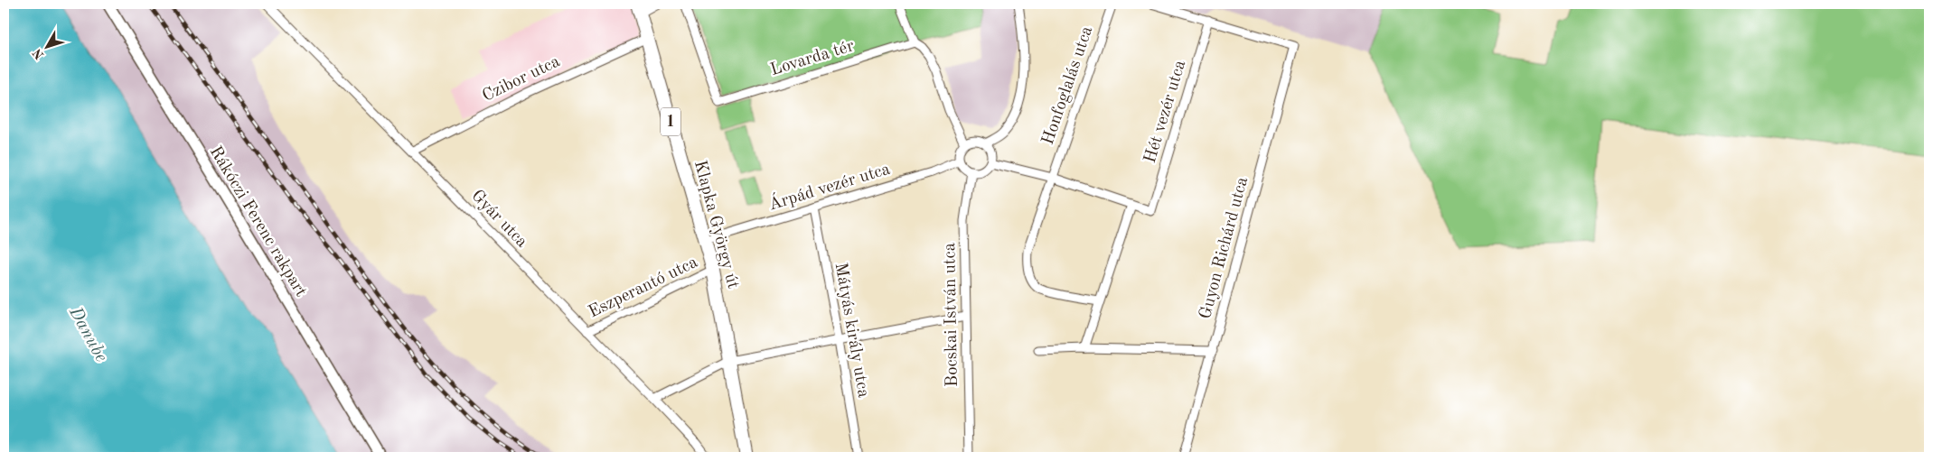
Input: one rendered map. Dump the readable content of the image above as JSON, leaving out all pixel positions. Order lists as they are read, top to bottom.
{
  "streets": {
    "main road": ["1", "Klapka György út"],
    "street": [
      "Lovarda tér",
      "Czibor utca",
      "Honfoglalás utca",
      "Hét vezér utca",
      "Árpád vezér utca",
      "Gyár utca",
      "Rákóczi Ferenc rakpart",
      "Guyon Richárd utca",
      "Eszperantó utca",
      "Bocskai István utca",
      "Mátyás király utca"
    ]
  },
  "crossings": [
    ["Czibor utca", "Gyár utca"],
    ["Czibor utca", "Klapka György út"],
    ["Hét vezér utca", "Guyon Richárd utca"],
    ["Árpád vezér utca", "Klapka György út"],
    ["Árpád vezér utca", "Bocskai István utca"],
    ["Árpád vezér utca", "Mátyás király utca"],
    ["Gyár utca", "Eszperantó utca"],
    ["Klapka György út", "Eszperantó utca"]
  ],
  "water": ["Danube"],
  "north": "bottom left"
}
